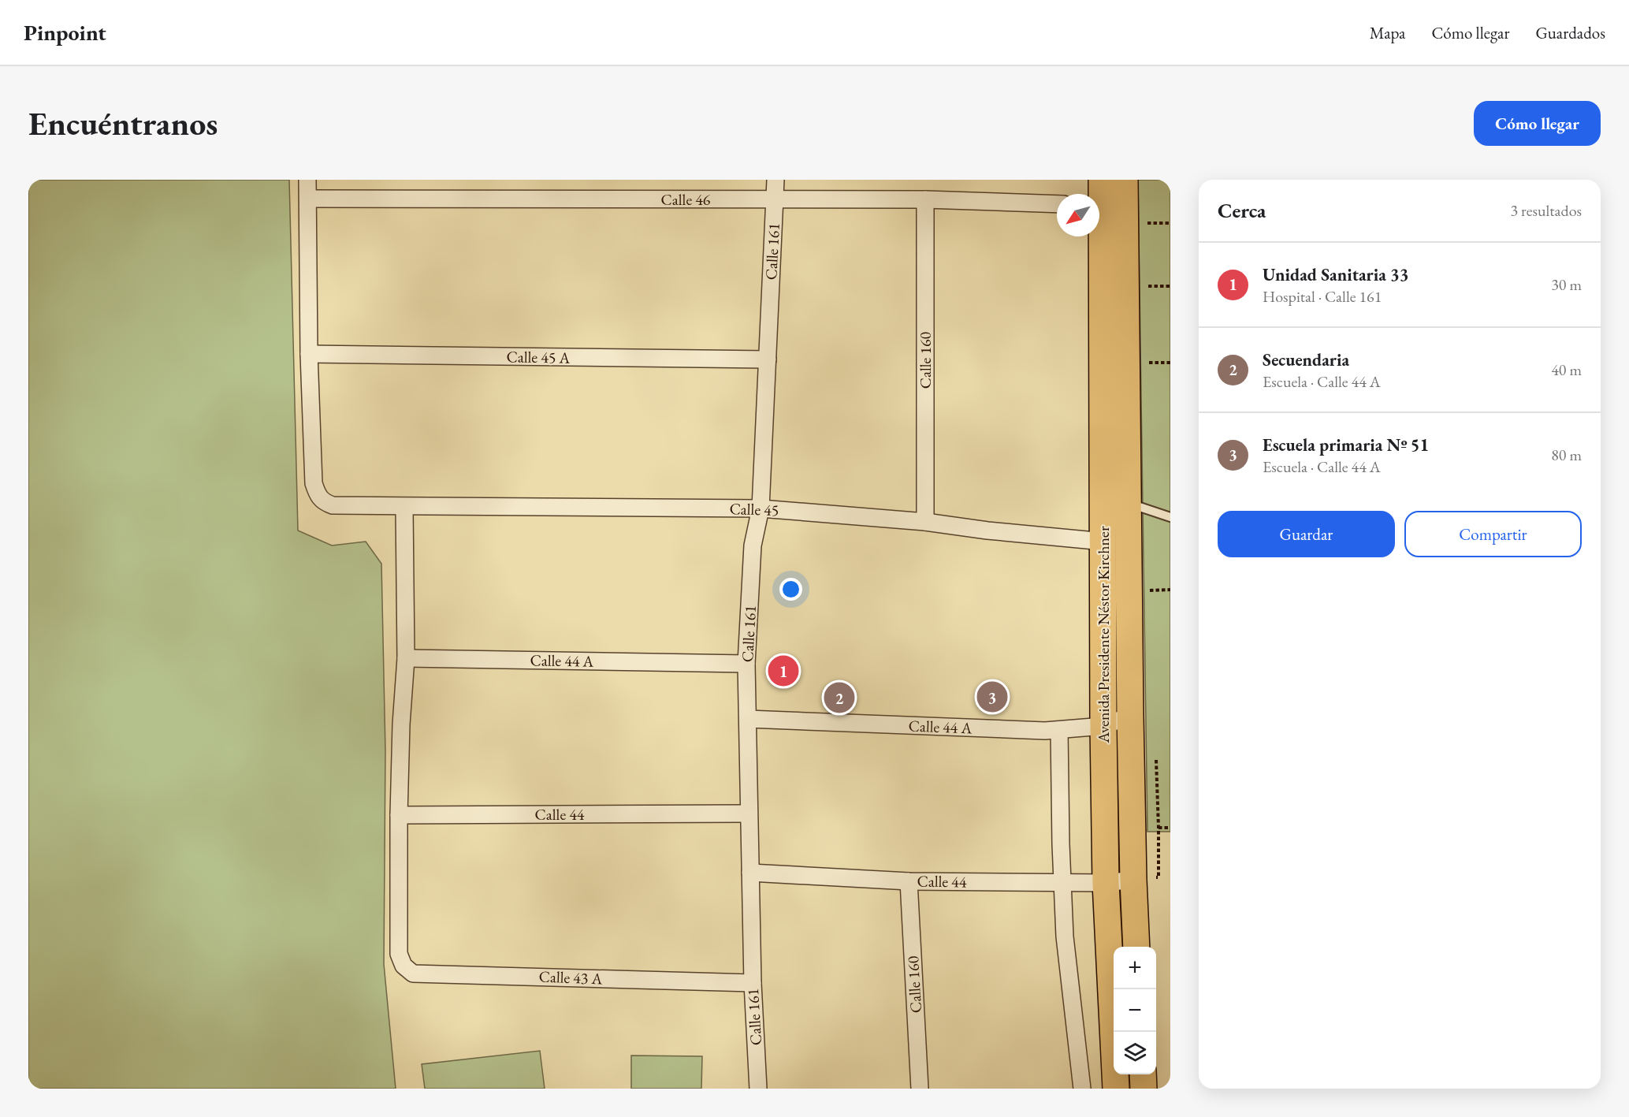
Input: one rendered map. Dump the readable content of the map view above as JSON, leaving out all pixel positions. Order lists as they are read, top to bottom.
{
  "streets": {
    "main road": ["Avenida Presidente Néstor Kirchner"],
    "street": [
      "Calle 46",
      "Calle 161",
      "Calle 45 A",
      "Calle 160",
      "Calle 45",
      "Calle 44 A",
      "Calle 44",
      "Calle 43 A"
    ]
  },
  "crossings": [
    ["Calle 46", "Calle 161"],
    ["Calle 46", "Calle 160"],
    ["Calle 46", "Calle 45"],
    ["Calle 161", "Calle 45 A"],
    ["Calle 161", "Calle 45"],
    ["Calle 161", "Calle 44 A"],
    ["Calle 161", "Calle 44"],
    ["Calle 161", "Calle 43 A"],
    ["Calle 45 A", "Calle 45"],
    ["Calle 160", "Calle 45"],
    ["Calle 160", "Calle 44"],
    ["Calle 45", "Avenida Presidente Néstor Kirchner"],
    ["Avenida Presidente Néstor Kirchner", "Calle 44 A"],
    ["Avenida Presidente Néstor Kirchner", "Calle 44"],
    ["Calle 44", "Calle 43 A"]
  ],
  "north": "bottom left",
  "page": {
    "header": "Pinpoint",
    "nav": ["Mapa", "Cómo llegar", "Guardados"],
    "buttons": [
      "Cómo llegar",
      ["Guardar", "Compartir"]
    ],
    "title": "Encuéntranos",
    "heading": ["Cerca", "3 resultados"],
    "list": [
      {
        "mark": "1",
        "name": "Unidad Sanitaria 33",
        "note": "Hospital · Calle 161",
        "value": "30 m"
      },
      {
        "mark": "2",
        "name": "Secuendaria",
        "note": "Escuela · Calle 44 A",
        "value": "40 m"
      },
      {
        "mark": "3",
        "name": "Escuela primaria Nº 51",
        "note": "Escuela · Calle 44 A",
        "value": "80 m"
      }
    ],
    "pins": ["1", "3", "2"],
    "map_buttons": ["+", "−"]
  }
}
